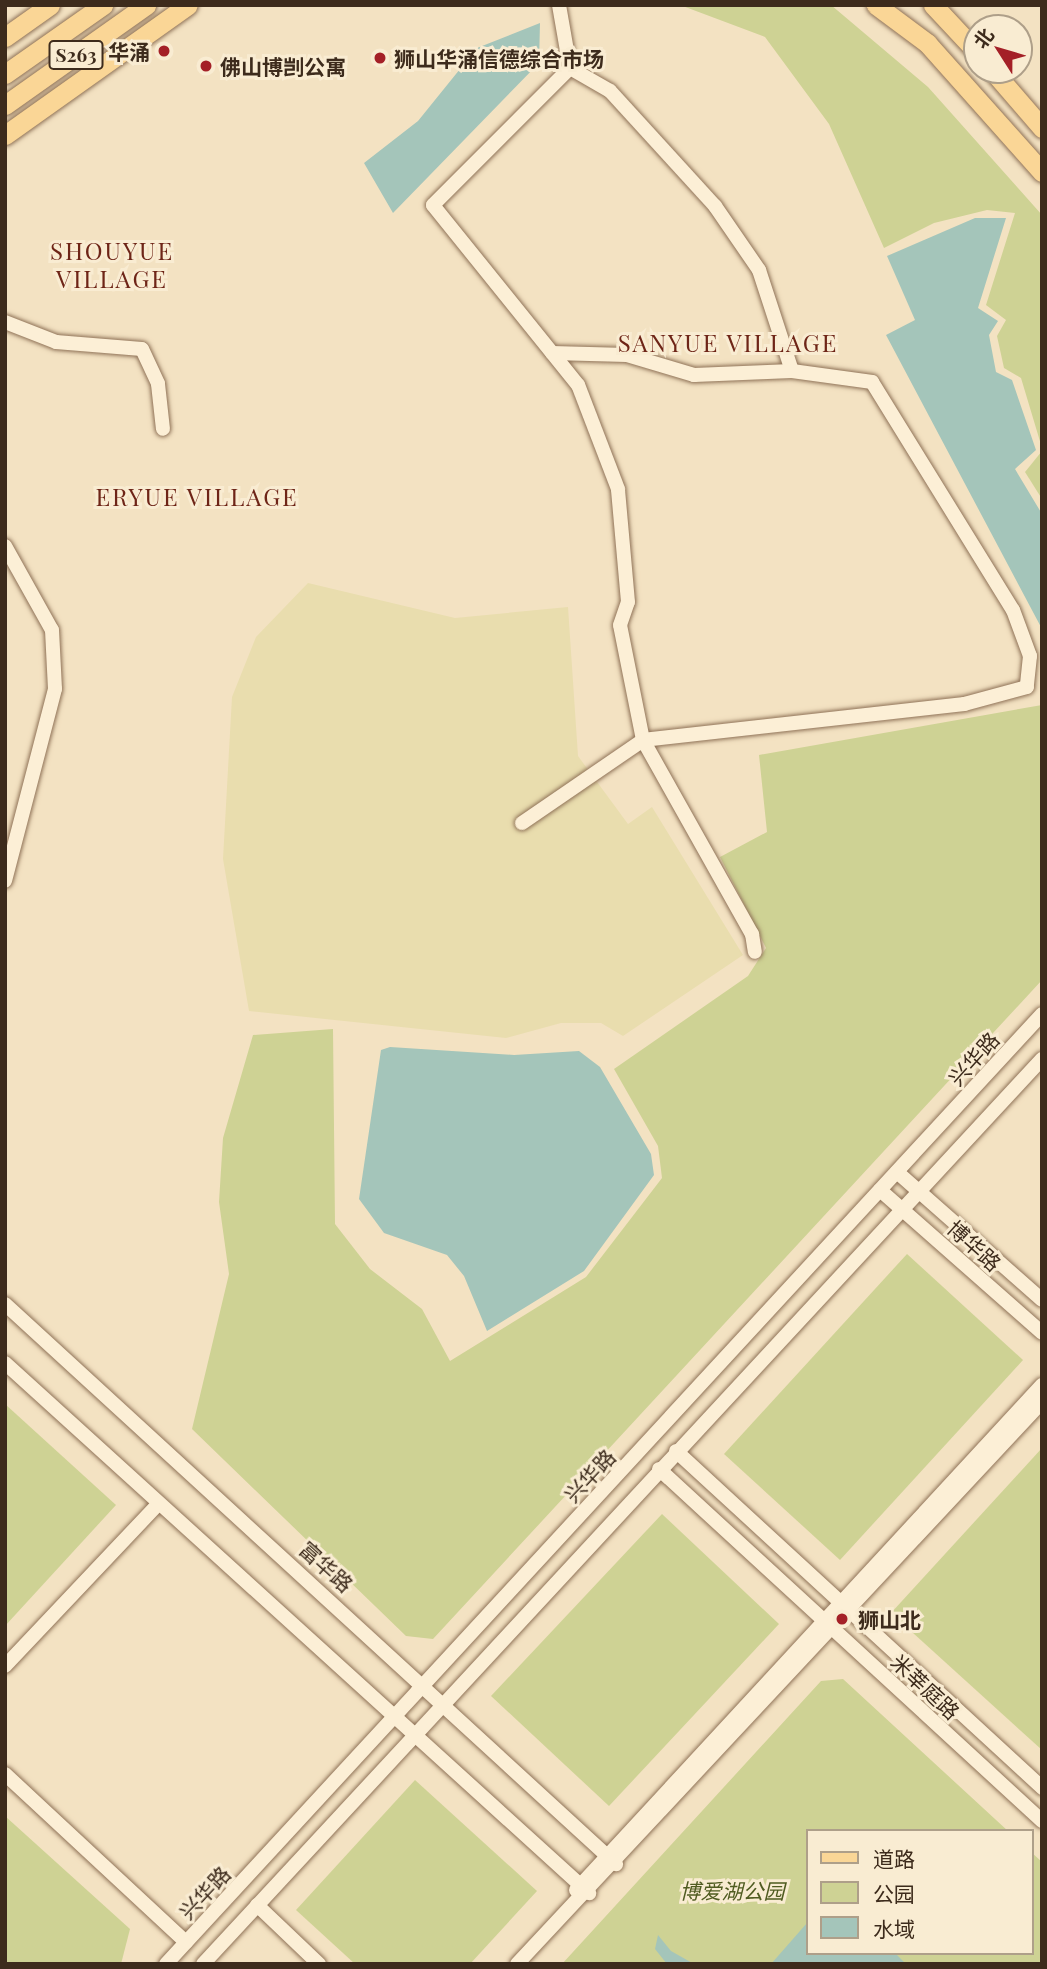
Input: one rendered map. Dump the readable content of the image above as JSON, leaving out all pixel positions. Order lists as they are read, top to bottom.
{
  "streets": {
    "main road": ["S263"],
    "street": [
      "兴华路",
      "博华路",
      "富华路",
      "米莘庭路"
    ]
  },
  "crossings": [
    ["兴华路", "博华路"],
    ["兴华路", "富华路"]
  ],
  "districts": ["SHOUYUE VILLAGE", "SANYUE VILLAGE", "ERYUE VILLAGE"],
  "parks": ["博爱湖公园"],
  "places": [
    "华涌",
    "狮山华涌信德综合市场",
    "佛山博剀公寓",
    "狮山北"
  ],
  "legend": ["道路", "公园", "水域"],
  "north": "top left"
}
